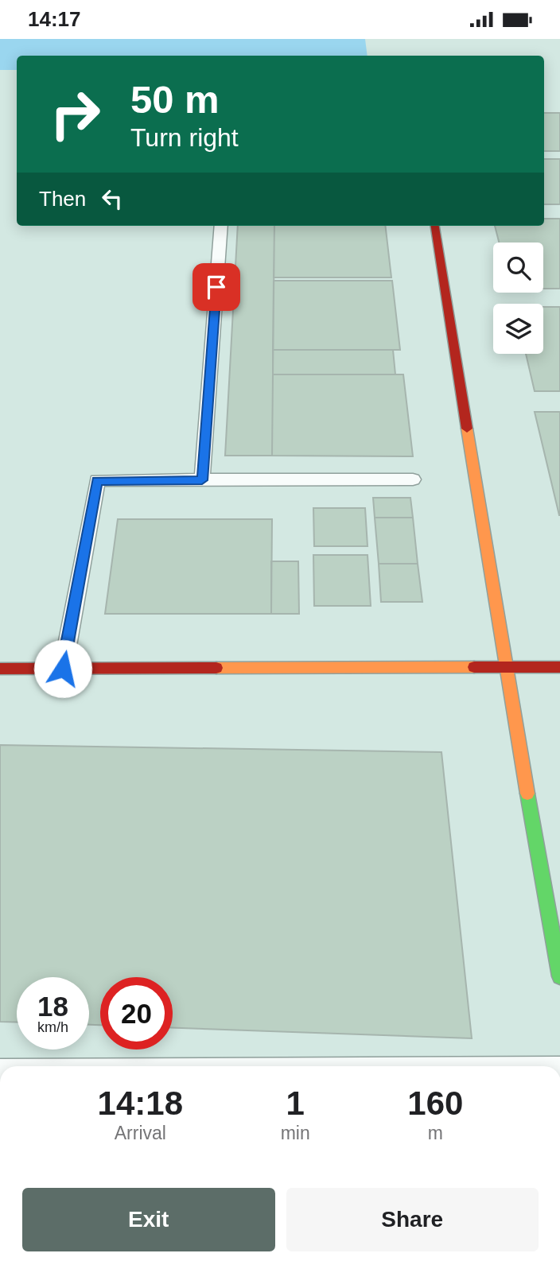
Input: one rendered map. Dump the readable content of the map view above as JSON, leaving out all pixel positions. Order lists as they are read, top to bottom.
{
  "page": {
    "status": "14:17",
    "turn": ["50 m", "Turn right"],
    "then": "Then",
    "speed": "18 km/h",
    "limit": "20",
    "eta": [
      "14:18",
      "Arrival",
      "1",
      "min",
      "160",
      "m"
    ],
    "buttons": ["Exit", "Share"]
  }
}
